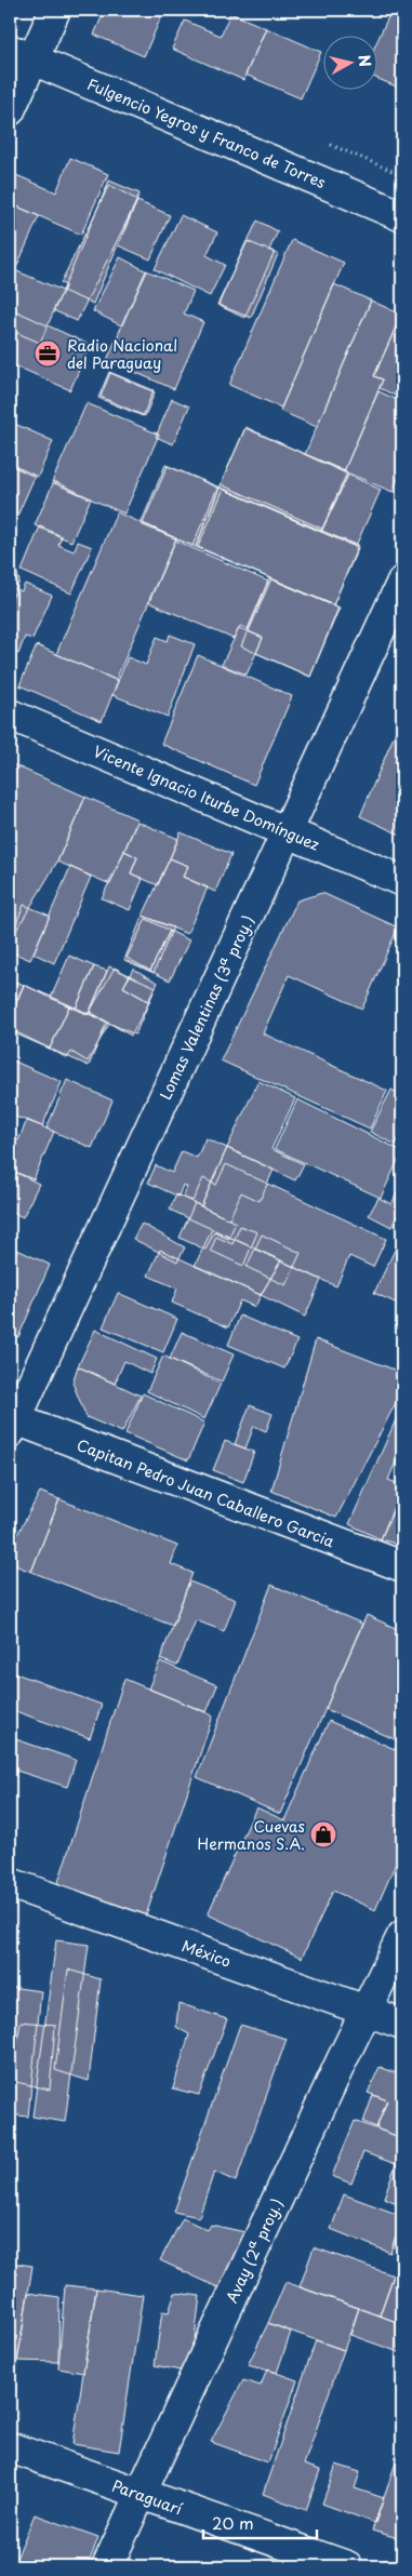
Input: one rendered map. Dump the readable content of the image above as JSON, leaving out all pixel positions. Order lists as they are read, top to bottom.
{
  "streets": {
    "street": [
      "Fulgencio Yegros y Franco de Torres",
      "Vicente Ignacio Iturbe Domínguez",
      "Lomas Valentinas (3ª proy.)",
      "Capitan Pedro Juan Caballero Garcia",
      "México",
      "Avay (2ª proy.)",
      "Paraguarí"
    ]
  },
  "crossings": [
    ["Vicente Ignacio Iturbe Domínguez", "Lomas Valentinas (3ª proy.)"],
    ["Lomas Valentinas (3ª proy.)", "Capitan Pedro Juan Caballero Garcia"],
    ["México", "Avay (2ª proy.)"],
    ["Avay (2ª proy.)", "Paraguarí"]
  ],
  "places": {
    "office": ["Radio Nacional del Paraguay"],
    "shop": ["Cuevas Hermanos S.A."]
  },
  "scale_bar": "20 m",
  "north": "right"
}
